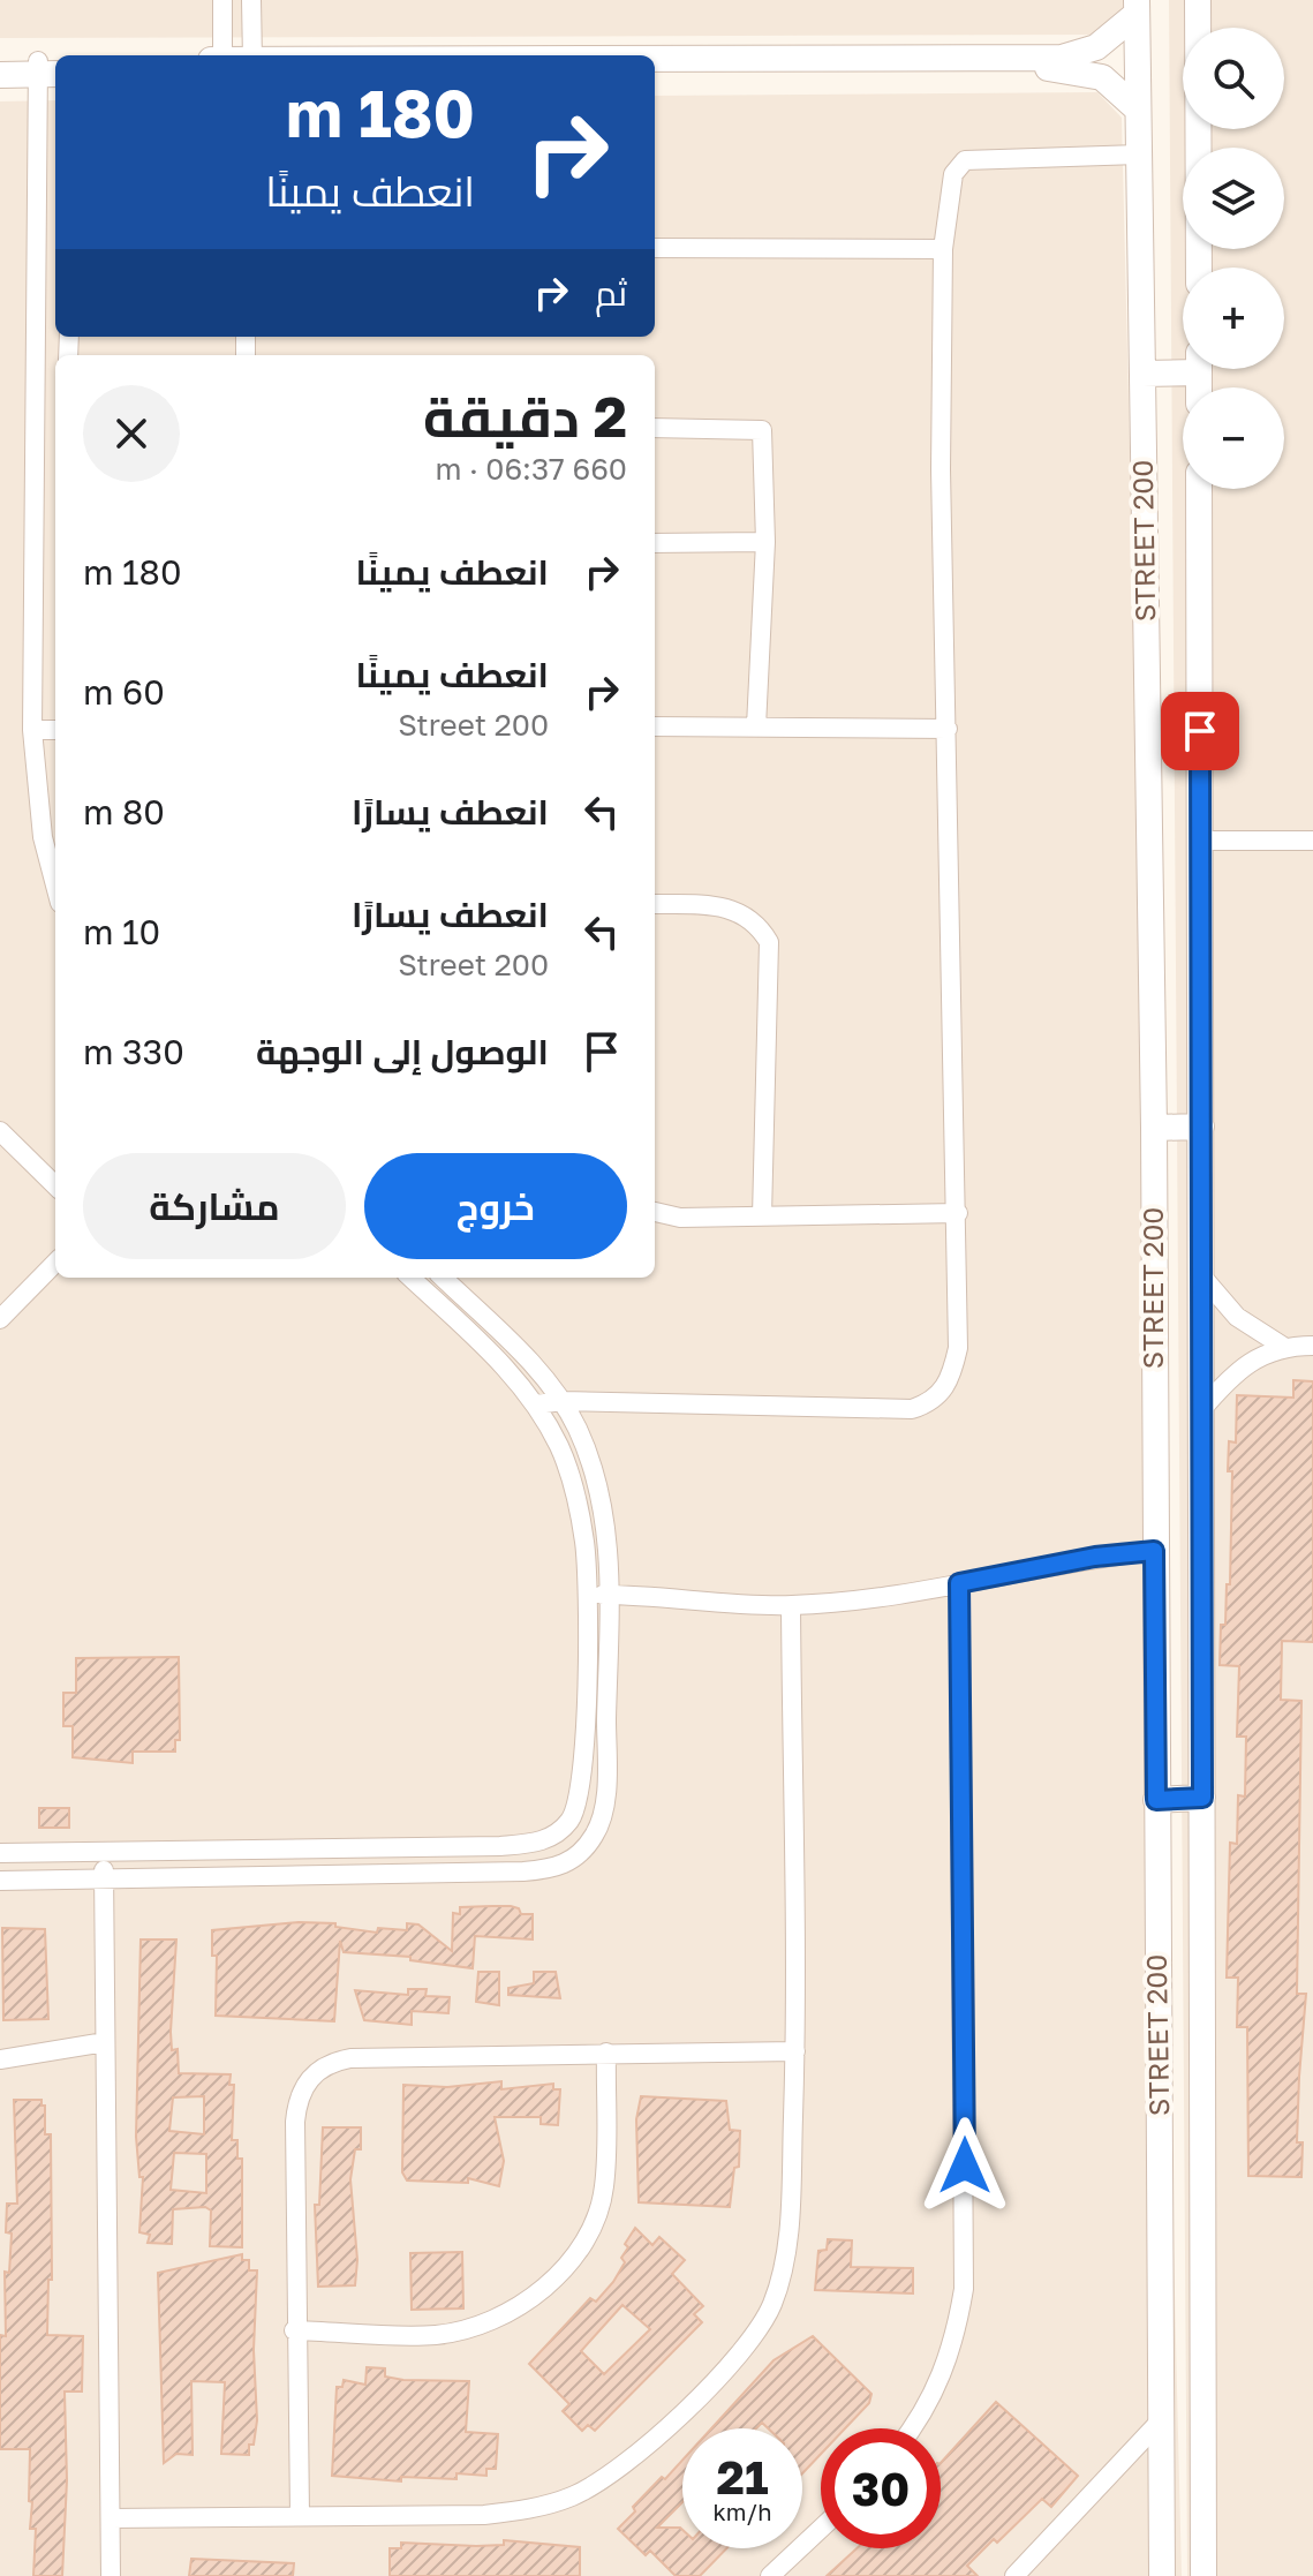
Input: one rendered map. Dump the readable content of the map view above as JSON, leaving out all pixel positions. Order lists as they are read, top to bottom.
{
  "streets": {
    "street": ["STREET 200"]
  },
  "page": {
    "map_buttons": ["+", "−"],
    "turn": ["180 m", "انعطف يمينًا"],
    "then": "ثم",
    "heading": ["2 دقيقة", "660 m · 06:37"],
    "list": [
      {
        "name": "انعطف يمينًا",
        "value": "180 m"
      },
      {
        "name": "انعطف يمينًا",
        "note": "Street 200",
        "value": "60 m"
      },
      {
        "name": "انعطف يسارًا",
        "value": "80 m"
      },
      {
        "name": "انعطف يسارًا",
        "note": "Street 200",
        "value": "10 m"
      },
      {
        "name": "الوصول إلى الوجهة",
        "value": "330 m"
      }
    ],
    "buttons": ["خروج", "مشاركة"],
    "speed": "21 km/h",
    "limit": "30"
  }
}
